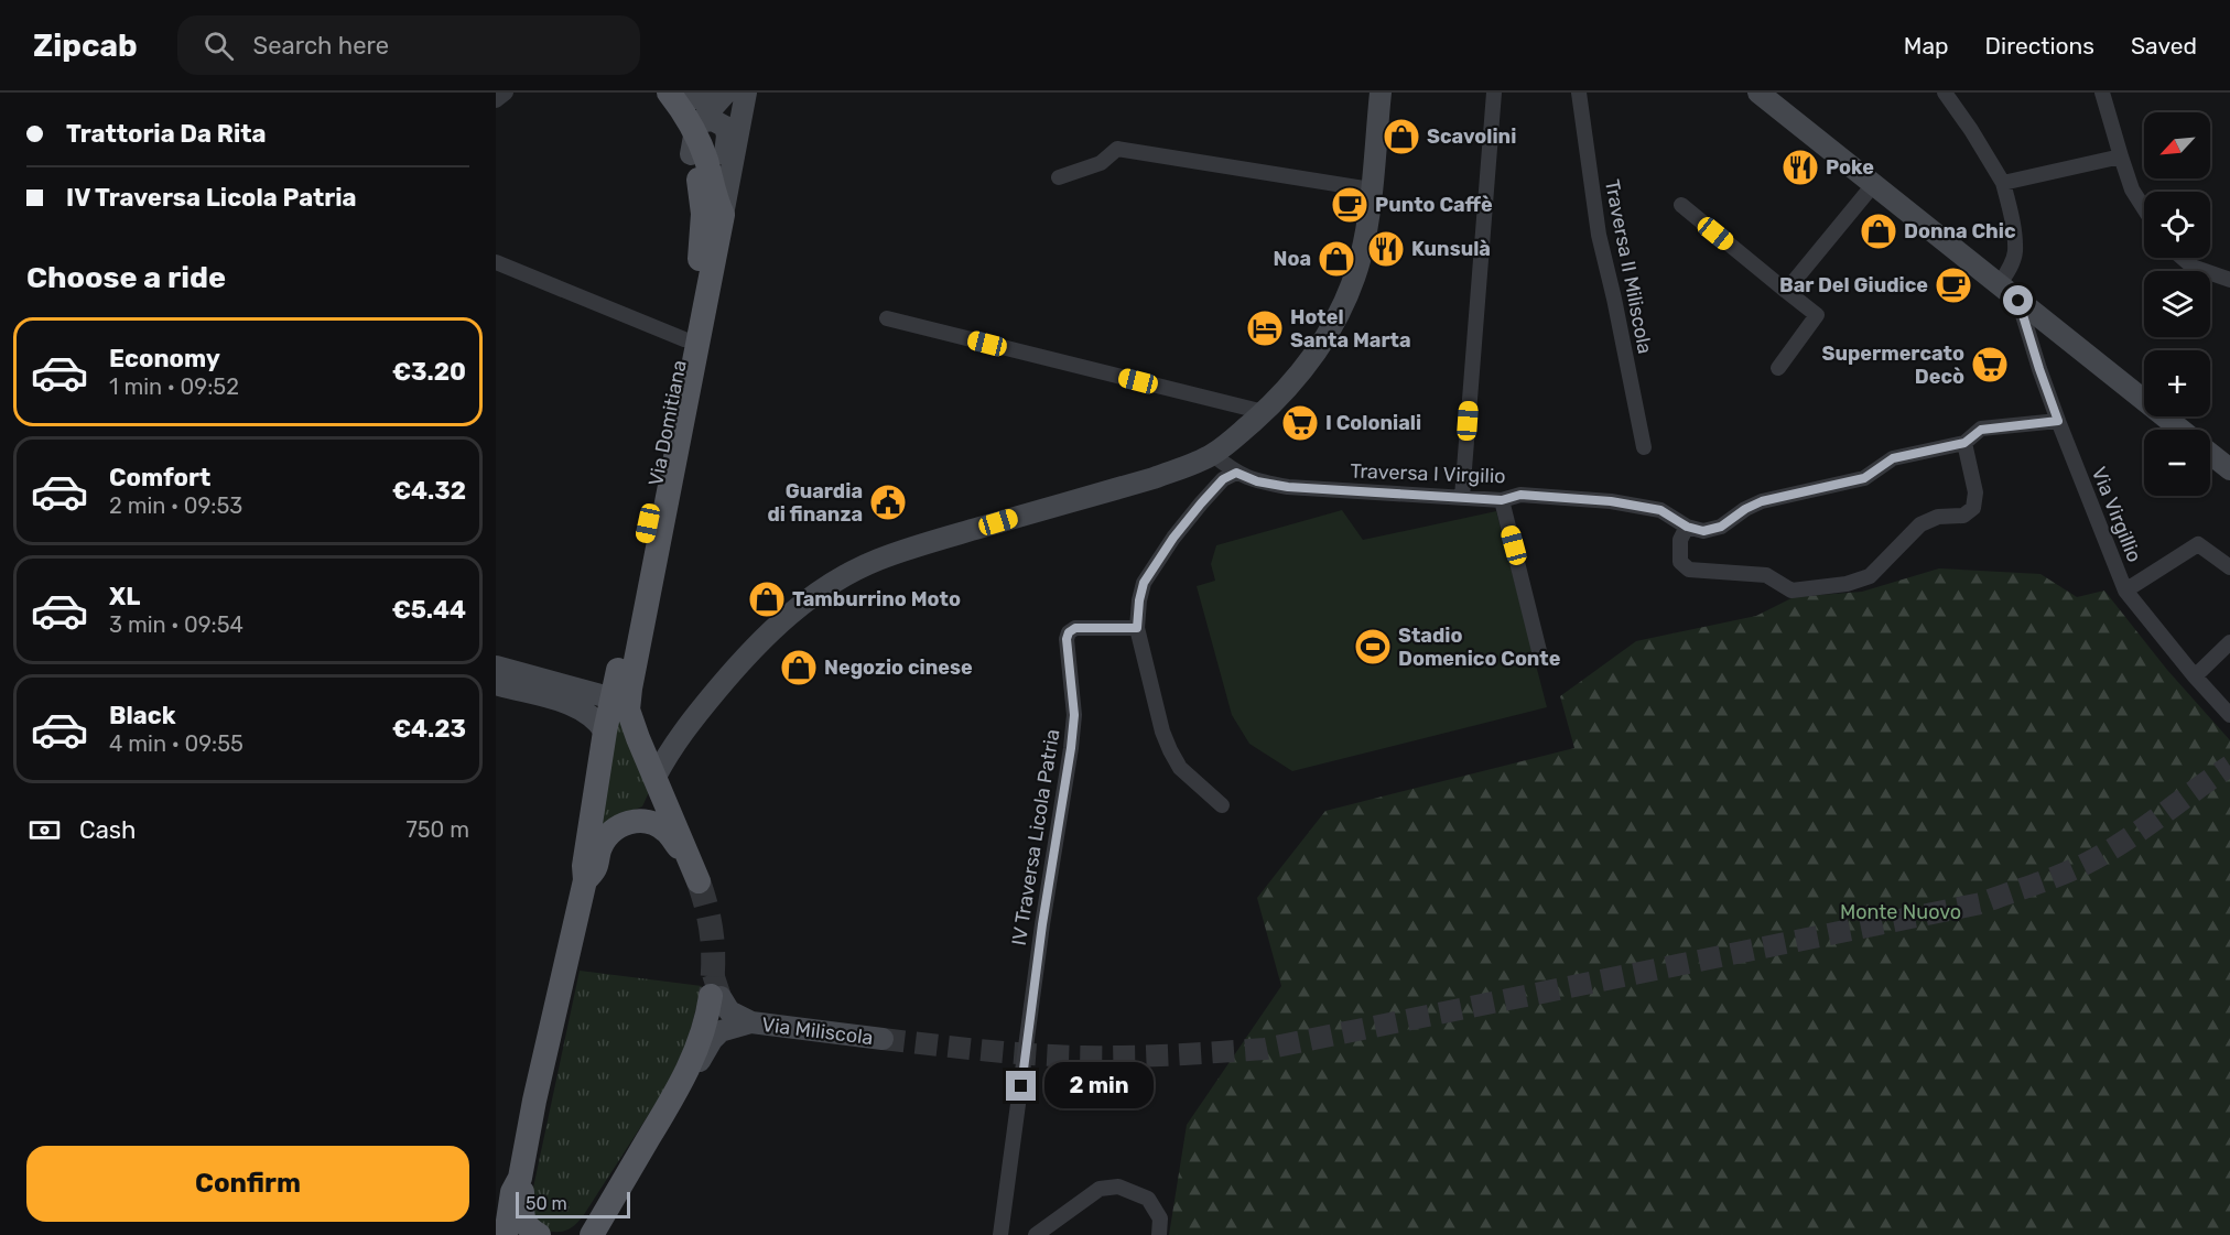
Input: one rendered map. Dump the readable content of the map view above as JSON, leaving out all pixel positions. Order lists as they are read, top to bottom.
{
  "streets": {
    "main road": ["Via Domitiana"],
    "street": [
      "Traversa II Miliscola",
      "Traversa I Virgilio",
      "Via Virgillio",
      "IV Traversa Licola Patria",
      "Via Miliscola"
    ]
  },
  "crossings": [
    ["Traversa I Virgilio", "Via Virgillio"]
  ],
  "parks": ["Monte Nuovo"],
  "places": {
    "shop": [
      "Scavolini",
      "Donna Chic",
      "Noa",
      "Tamburrino Moto",
      "Negozio cinese"
    ],
    "restaurant": ["Poke", "Kunsulà"],
    "cafe": ["Punto Caffè", "Bar Del Giudice"],
    "hotel": ["Hotel Santa Marta"],
    "supermarket": ["Supermercato Decò", "I Coloniali"],
    "public building": ["Guardia di finanza"],
    "sports": ["Stadio Domenico Conte"]
  },
  "scale_bar": "50 m",
  "north": "bottom left",
  "page": {
    "header": "Zipcab",
    "search": "Search here",
    "nav": ["Map", "Directions", "Saved"],
    "banner": ["Trattoria Da Rita", "IV Traversa Licola Patria"],
    "map_buttons": ["+", "−"],
    "heading": "Choose a ride",
    "list": [
      {
        "name": "Economy",
        "note": "1 min · 09:52",
        "value": "€3.20"
      },
      {
        "name": "Comfort",
        "note": "2 min · 09:53",
        "value": "€4.32"
      },
      {
        "name": "XL",
        "note": "3 min · 09:54",
        "value": "€5.44"
      },
      {
        "name": "Black",
        "note": "4 min · 09:55",
        "value": "€4.23"
      }
    ],
    "pay": ["Cash", "750 m"],
    "bubble": "2 min",
    "buttons": "Confirm",
    "scale": "50 m"
  }
}
